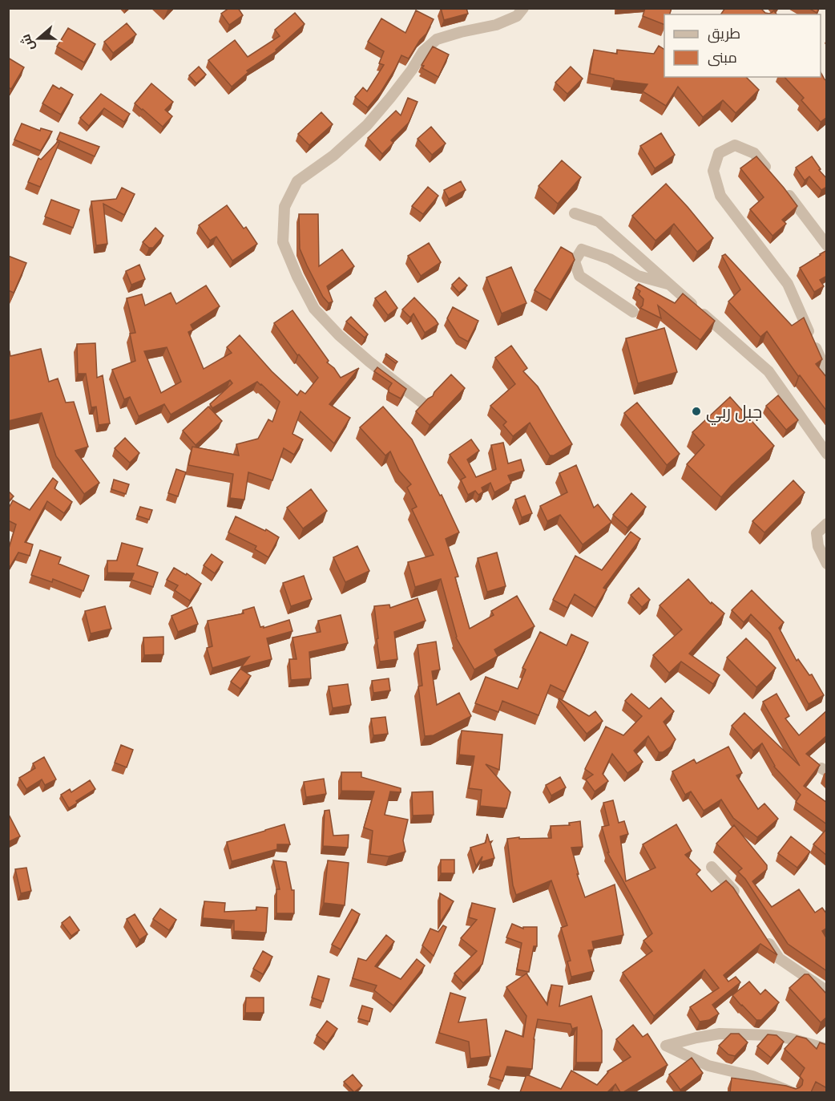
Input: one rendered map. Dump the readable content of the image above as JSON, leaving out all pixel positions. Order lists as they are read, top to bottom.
{
  "places": ["جبل ربي"],
  "legend": ["طريق", "مبنى"],
  "north": "left"
}
